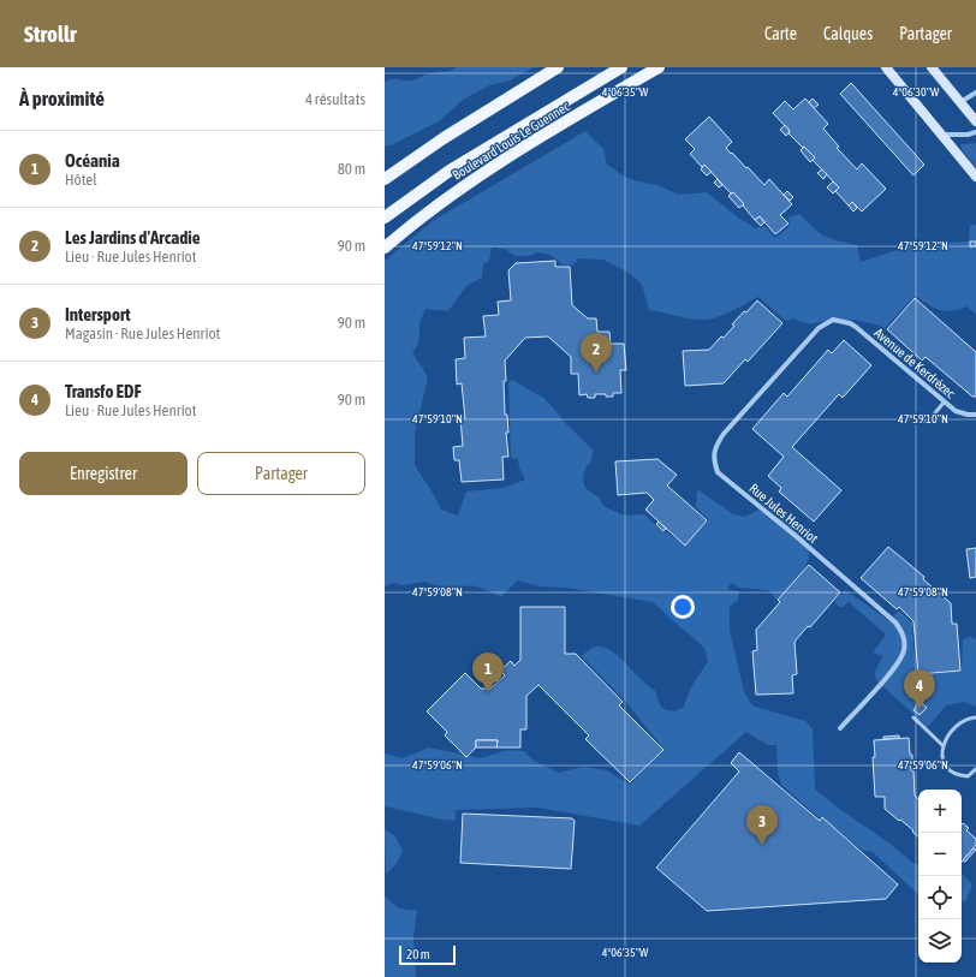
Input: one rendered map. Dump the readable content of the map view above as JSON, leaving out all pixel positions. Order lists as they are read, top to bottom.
{
  "streets": {
    "main road": ["Boulevard Louis Le Guennec"],
    "street": ["Avenue de Kerdrézec", "Rue Jules Henriot"]
  },
  "crossings": [
    ["Avenue de Kerdrézec", "Rue Jules Henriot"]
  ],
  "scale_bar": "20 m",
  "page": {
    "header": "Strollr",
    "nav": ["Carte", "Calques", "Partager"],
    "heading": ["À proximité", "4 résultats"],
    "list": [
      {
        "mark": "1",
        "name": "Océania",
        "note": "Hôtel",
        "value": "80 m"
      },
      {
        "mark": "2",
        "name": "Les Jardins d'Arcadie",
        "note": "Lieu · Rue Jules Henriot",
        "value": "90 m"
      },
      {
        "mark": "3",
        "name": "Intersport",
        "note": "Magasin · Rue Jules Henriot",
        "value": "90 m"
      },
      {
        "mark": "4",
        "name": "Transfo EDF",
        "note": "Lieu · Rue Jules Henriot",
        "value": "90 m"
      }
    ],
    "pins": [
      "2",
      "1",
      "4",
      "3"
    ],
    "buttons": ["Enregistrer", "Partager"],
    "map_buttons": ["+", "−"],
    "scale": "20 m"
  },
  "coordinates": [
    "4°06'35\"W",
    "4°06'30\"W",
    "47°59'12\"N",
    "47°59'10\"N",
    "47°59'08\"N",
    "47°59'06\"N"
  ]
}
